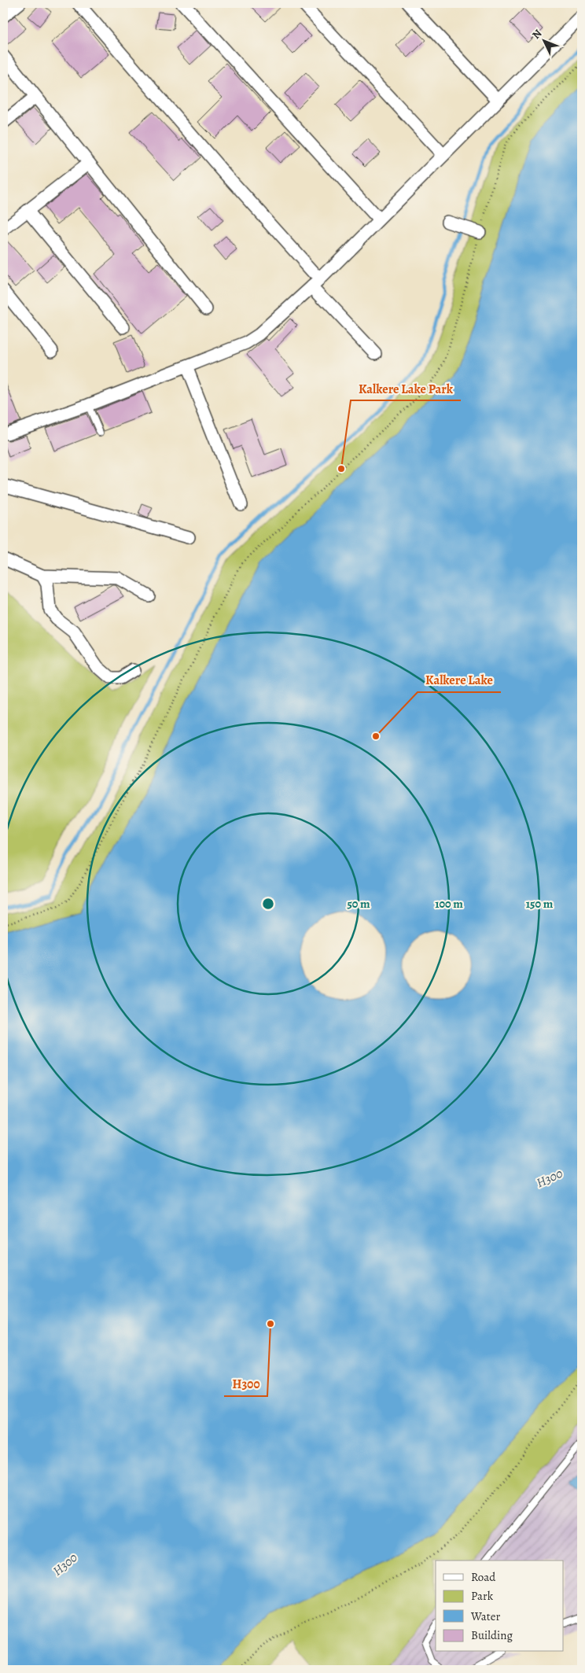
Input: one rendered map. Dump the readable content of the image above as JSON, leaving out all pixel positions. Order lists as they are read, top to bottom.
{
  "water": ["H300"],
  "places": ["Kalkere Lake Park", "Kalkere Lake", "H300"],
  "legend": [
    "Road",
    "Park",
    "Water",
    "Building"
  ],
  "north": "top left",
  "rings": ["50 m", "100 m", "150 m"]
}
